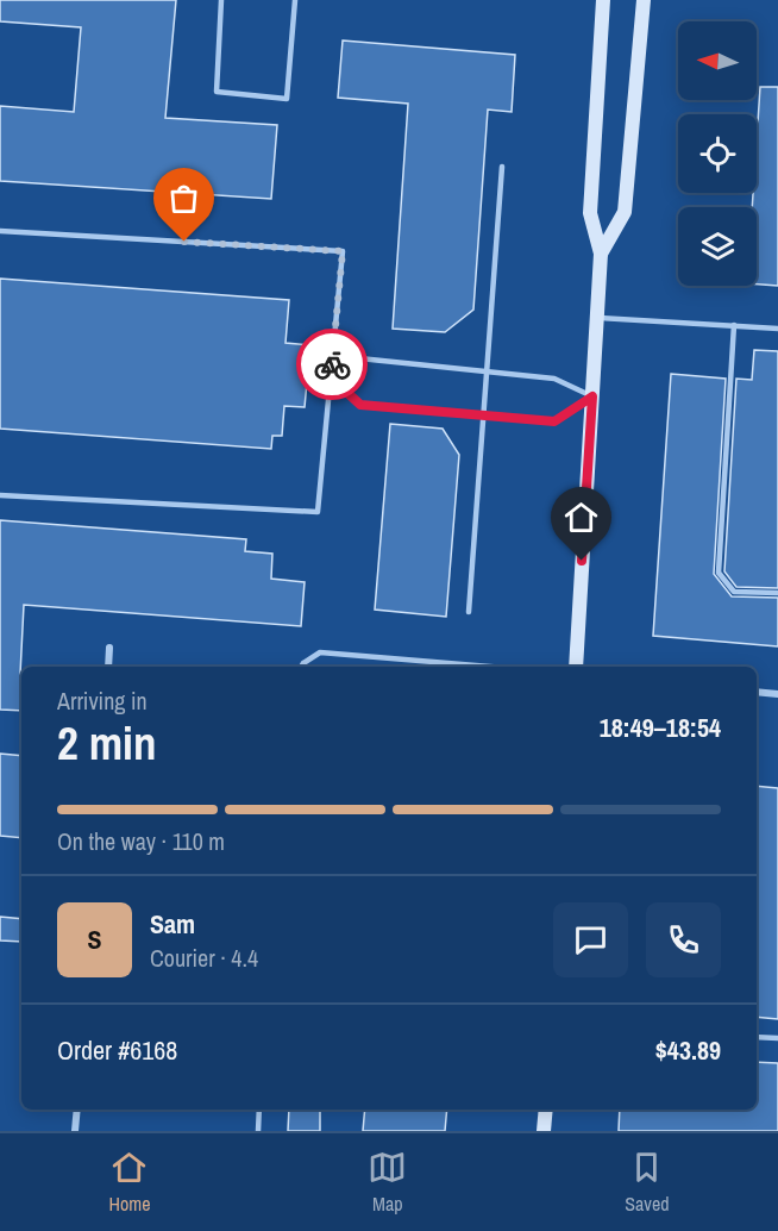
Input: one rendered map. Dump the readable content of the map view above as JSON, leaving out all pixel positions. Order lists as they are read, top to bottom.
{
  "north": "left",
  "page": {
    "heading": ["2 min", "Arriving in", "18:49–18:54"],
    "panel": [
      "Sam",
      "Courier · 4.4",
      "Order #6168",
      "$43.89"
    ],
    "bar": "On the way · 110 m",
    "round": "S",
    "tabs": ["Home", "Map", "Saved"]
  }
}
